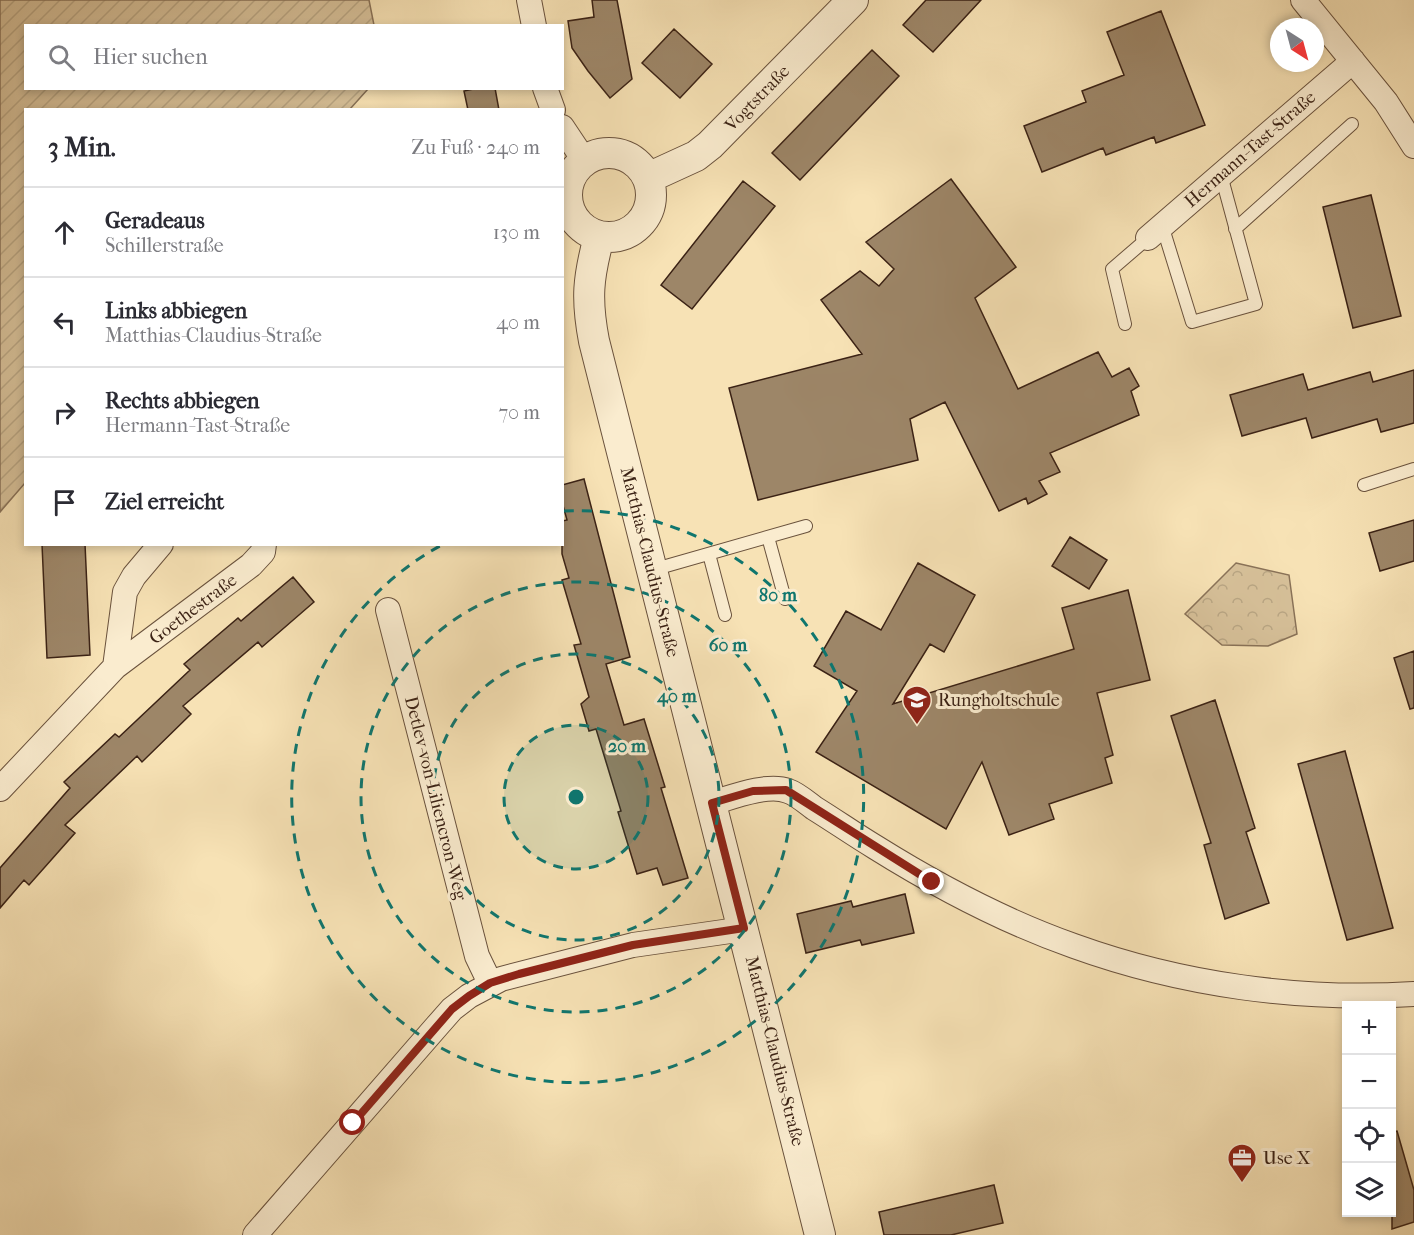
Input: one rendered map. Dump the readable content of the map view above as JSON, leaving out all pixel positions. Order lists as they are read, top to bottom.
{
  "streets": {
    "street": [
      "Vogtstraße",
      "Hermann-Tast-Straße",
      "Matthias-Claudius-Straße",
      "Goethestraße",
      "Detlev-von-Liliencron-Weg"
    ]
  },
  "crossings": [
    ["Vogtstraße", "Matthias-Claudius-Straße"]
  ],
  "places": {
    "school or university": ["Rungholtschule"],
    "office": ["Use X"]
  },
  "north": "bottom right",
  "page": {
    "search": "Hier suchen",
    "heading": ["3 Min.", "Zu Fuß · 240 m"],
    "list": [
      ["Geradeaus", "Schillerstraße", "130 m"],
      ["Links abbiegen", "Matthias-Claudius-Straße", "40 m"],
      ["Rechts abbiegen", "Hermann-Tast-Straße", "70 m"],
      "Ziel erreicht"
    ],
    "map_buttons": ["+", "−"]
  },
  "rings": [
    "80 m",
    "60 m",
    "40 m",
    "20 m"
  ]
}
